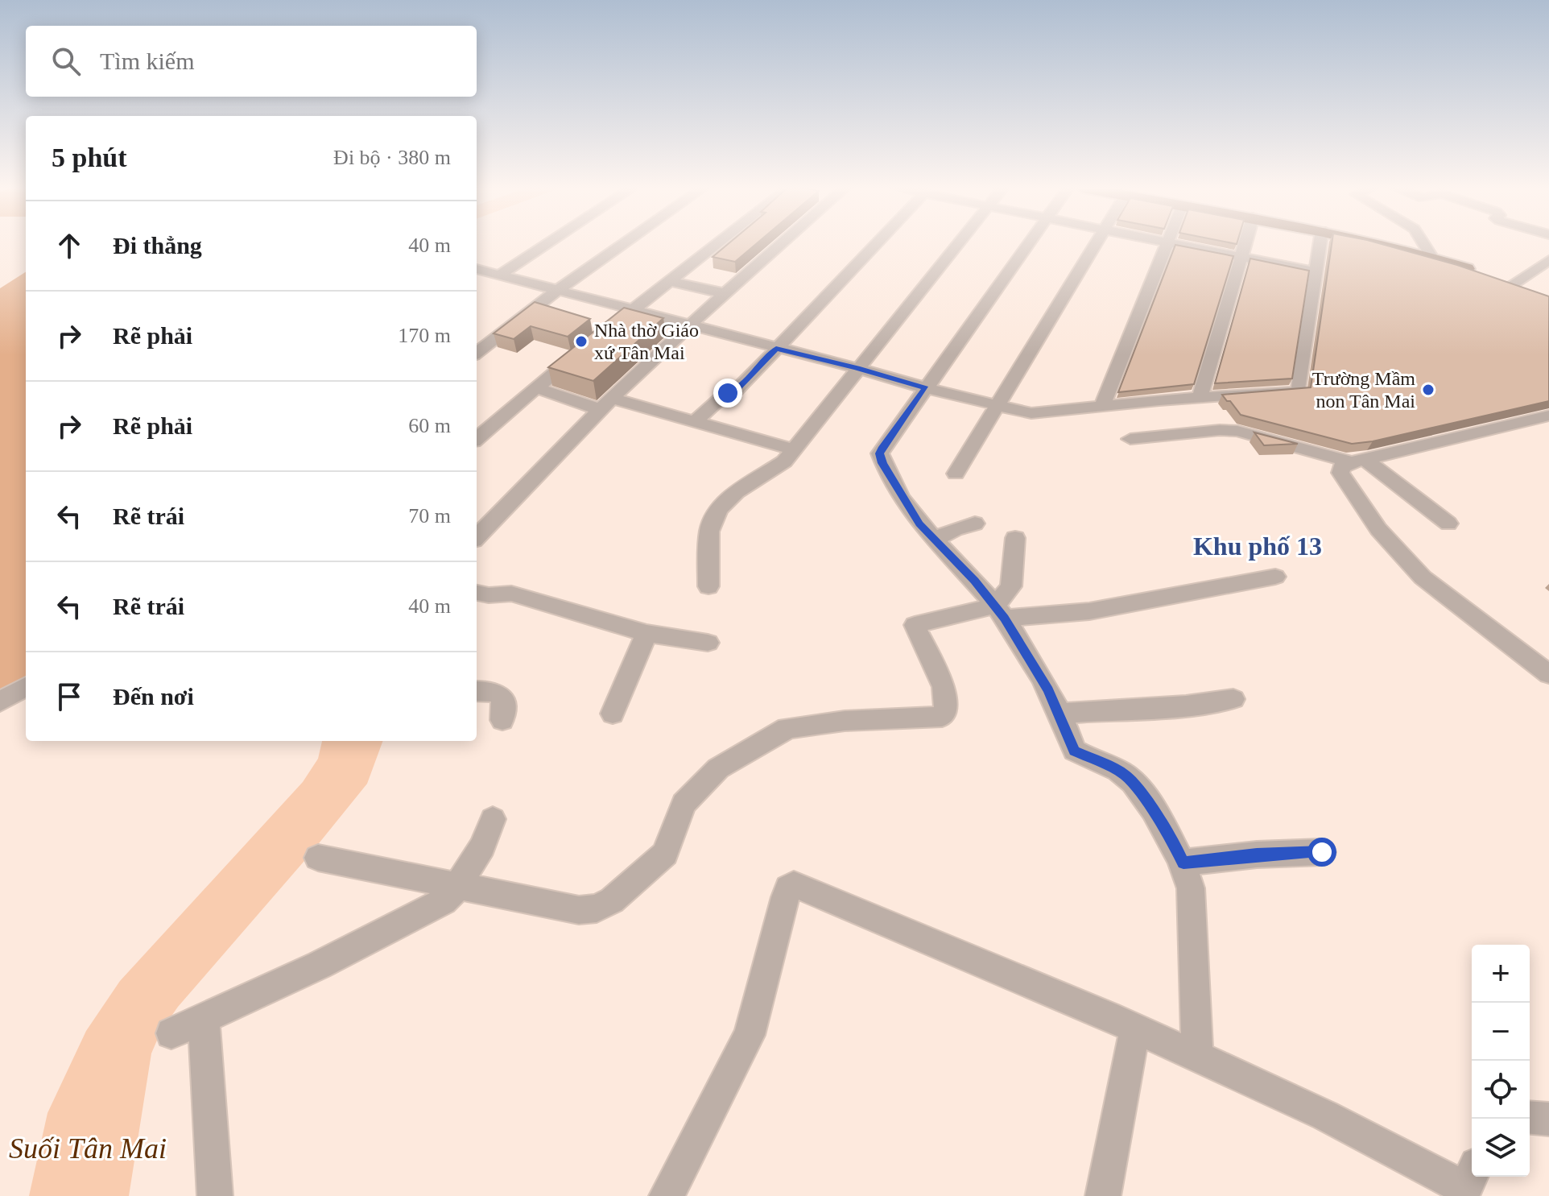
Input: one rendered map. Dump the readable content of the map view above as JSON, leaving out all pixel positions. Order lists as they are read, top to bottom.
{
  "districts": ["Khu phố 13"],
  "water": ["Suối Tân Mai"],
  "places": ["Nhà thờ Giáo xứ Tân Mai", "Trường Mầm non Tân Mai"],
  "page": {
    "search": "Tìm kiếm",
    "heading": ["5 phút", "Đi bộ · 380 m"],
    "list": [
      ["Đi thẳng", "40 m"],
      ["Rẽ phải", "170 m"],
      ["Rẽ phải", "60 m"],
      ["Rẽ trái", "70 m"],
      ["Rẽ trái", "40 m"],
      "Đến nơi"
    ],
    "map_buttons": ["+", "−"]
  }
}
